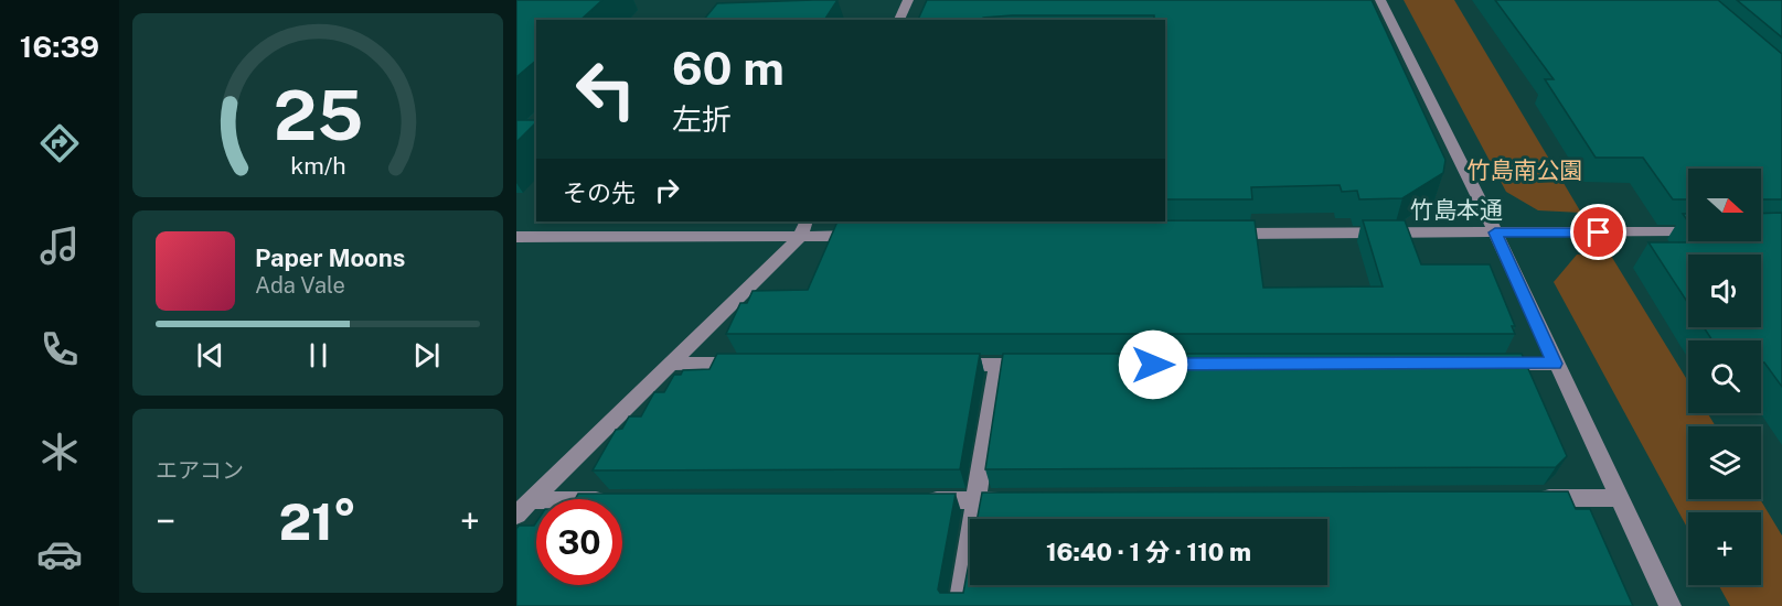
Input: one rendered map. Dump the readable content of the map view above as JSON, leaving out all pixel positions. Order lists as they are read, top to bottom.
{
  "streets": {
    "street": ["竹島本通"]
  },
  "parks": ["竹島南公園"],
  "north": "right",
  "page": {
    "tabs": "16:39",
    "turn": ["60 m", "左折"],
    "then": "その先",
    "map_buttons": "+",
    "song": ["Paper Moons", "Ada Vale"],
    "tile": "エアコン",
    "heat": ["−", "21°", "+"],
    "limit": "30",
    "trip": "16:40 · 1 分 · 110 m",
    "gauge": ["25", "km/h"]
  }
}
